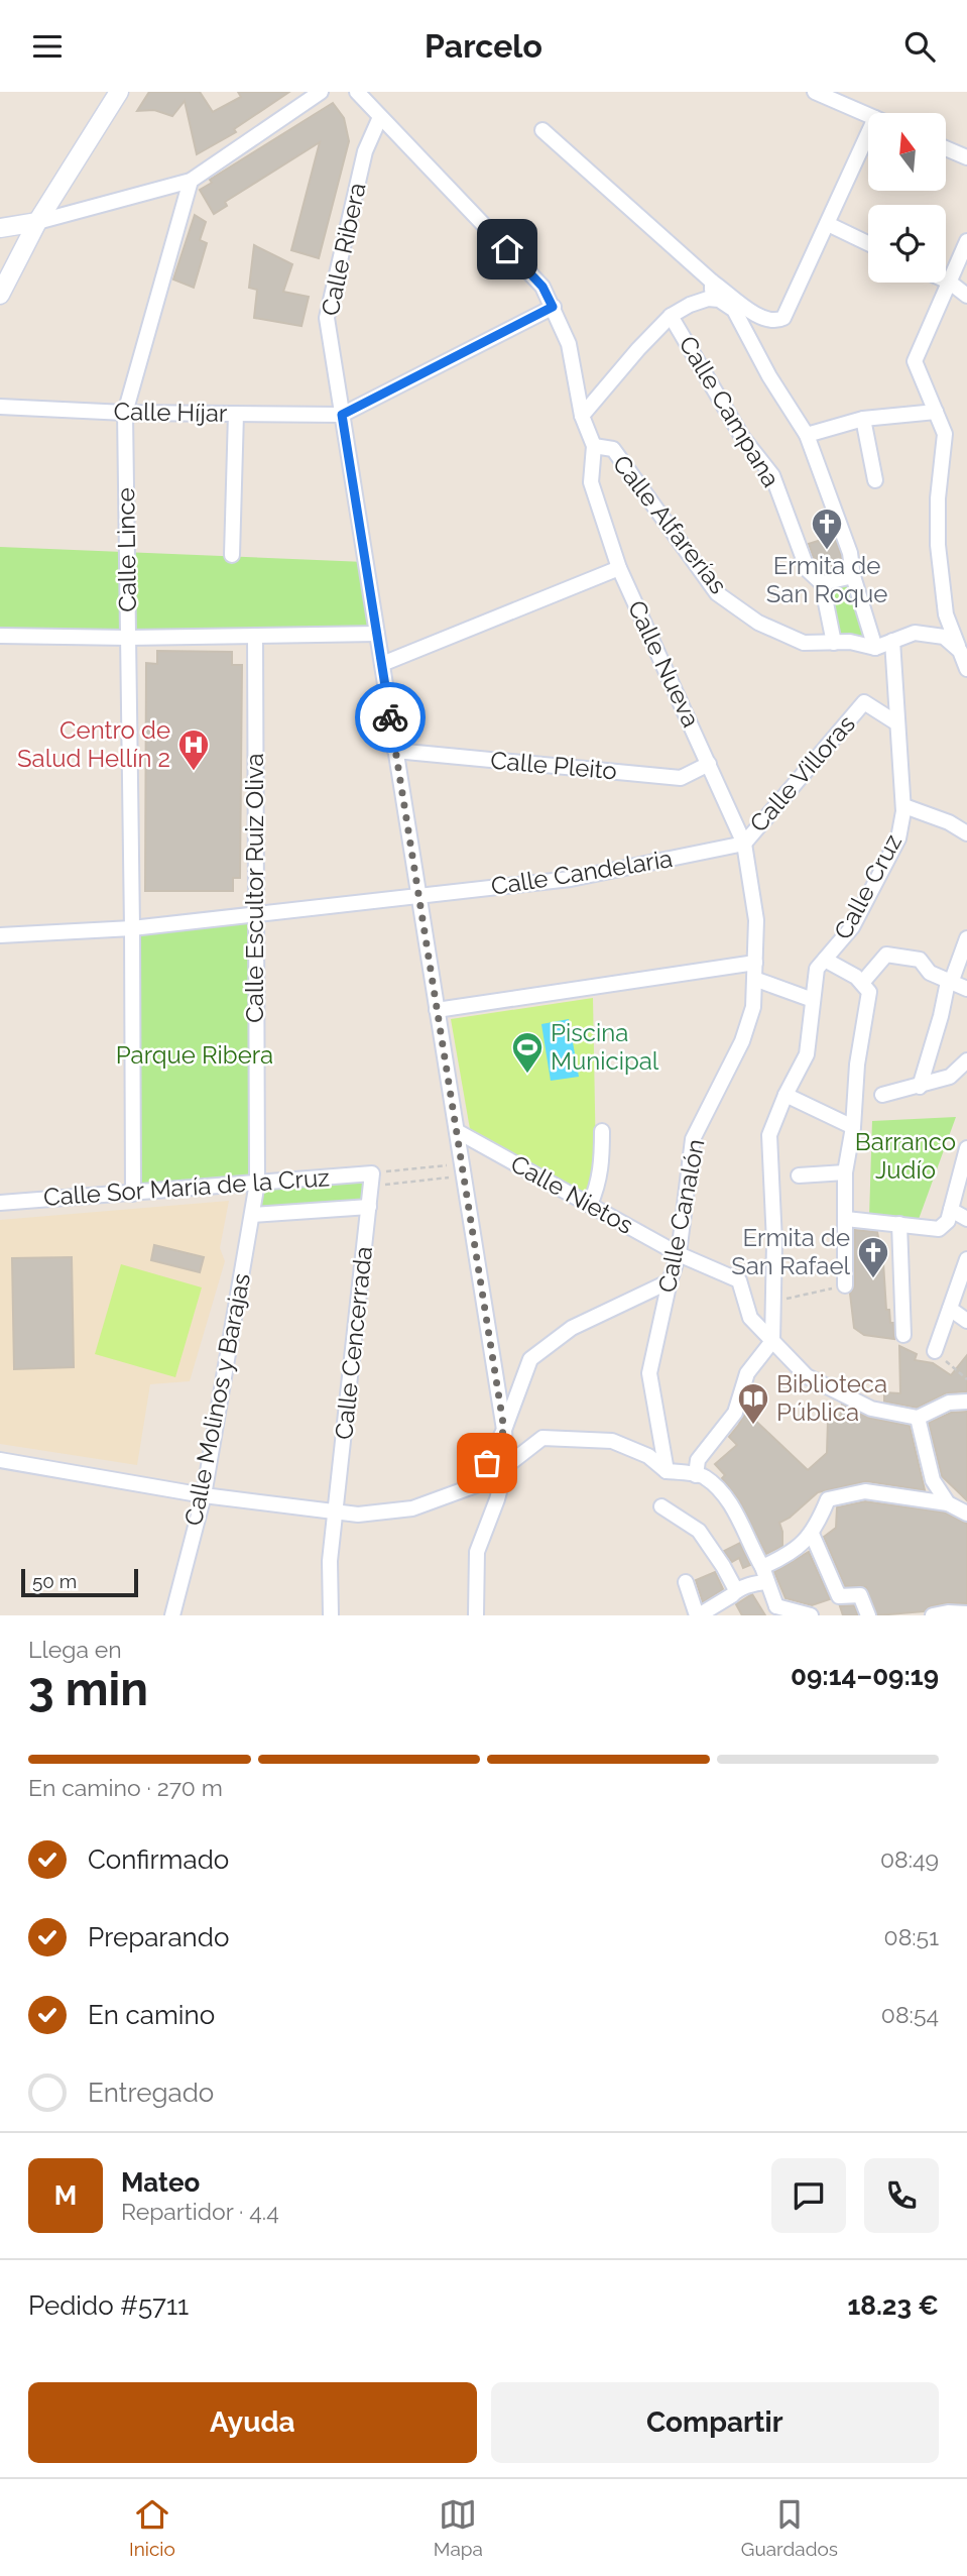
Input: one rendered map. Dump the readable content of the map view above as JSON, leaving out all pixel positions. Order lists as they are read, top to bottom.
{
  "streets": {
    "street": [
      "Calle Ribera",
      "Calle Campana",
      "Calle Híjar",
      "Calle Alfarerías",
      "Calle Lince",
      "Calle Nueva",
      "Calle Pleito",
      "Calle Villoras",
      "Calle Candelaria",
      "Calle Cruz",
      "Calle Escultor Ruiz Oliva",
      "Calle Sor María de la Cruz",
      "Calle Nietos",
      "Calle Canalón",
      "Calle Cencerrada",
      "Calle Molinos y Barajas"
    ]
  },
  "crossings": [
    ["Calle Ribera", "Calle Híjar"],
    ["Calle Ribera", "Calle Pleito"],
    ["Calle Ribera", "Calle Candelaria"],
    ["Calle Ribera", "Calle Nietos"],
    ["Calle Híjar", "Calle Lince"],
    ["Calle Alfarerías", "Calle Nueva"],
    ["Calle Lince", "Calle Candelaria"],
    ["Calle Lince", "Calle Sor María de la Cruz"],
    ["Calle Nueva", "Calle Pleito"],
    ["Calle Nueva", "Calle Villoras"],
    ["Calle Nueva", "Calle Candelaria"],
    ["Calle Nueva", "Calle Canalón"],
    ["Calle Villoras", "Calle Candelaria"],
    ["Calle Villoras", "Calle Cruz"],
    ["Calle Villoras", "Calle Canalón"],
    ["Calle Candelaria", "Calle Escultor Ruiz Oliva"],
    ["Calle Candelaria", "Calle Canalón"],
    ["Calle Cruz", "Calle Nietos"],
    ["Calle Escultor Ruiz Oliva", "Calle Sor María de la Cruz"],
    ["Calle Escultor Ruiz Oliva", "Calle Molinos y Barajas"],
    ["Calle Sor María de la Cruz", "Calle Cencerrada"],
    ["Calle Sor María de la Cruz", "Calle Molinos y Barajas"],
    ["Calle Nietos", "Calle Canalón"]
  ],
  "parks": ["Parque Ribera", "Barranco Judío"],
  "places": {
    "church": ["Ermita de San Roque", "Ermita de San Rafael"],
    "hospital": ["Centro de Salud Hellín 2"],
    "sports": ["Piscina Municipal"],
    "library": ["Biblioteca Pública"]
  },
  "scale_bar": "50 m",
  "north": "top",
  "page": {
    "header": "Parcelo",
    "scale": "50 m",
    "heading": ["3 min", "Llega en", "09:14–09:19"],
    "panel": [
      "Mateo",
      "Repartidor · 4.4",
      "Pedido #5711",
      "18.23 €"
    ],
    "bar": "En camino · 270 m",
    "list": [
      ["Confirmado", "08:49"],
      ["Preparando", "08:51"],
      ["En camino", "08:54"],
      "Entregado"
    ],
    "round": "M",
    "buttons": ["Ayuda", "Compartir"],
    "tabs": ["Inicio", "Mapa", "Guardados"]
  }
}
